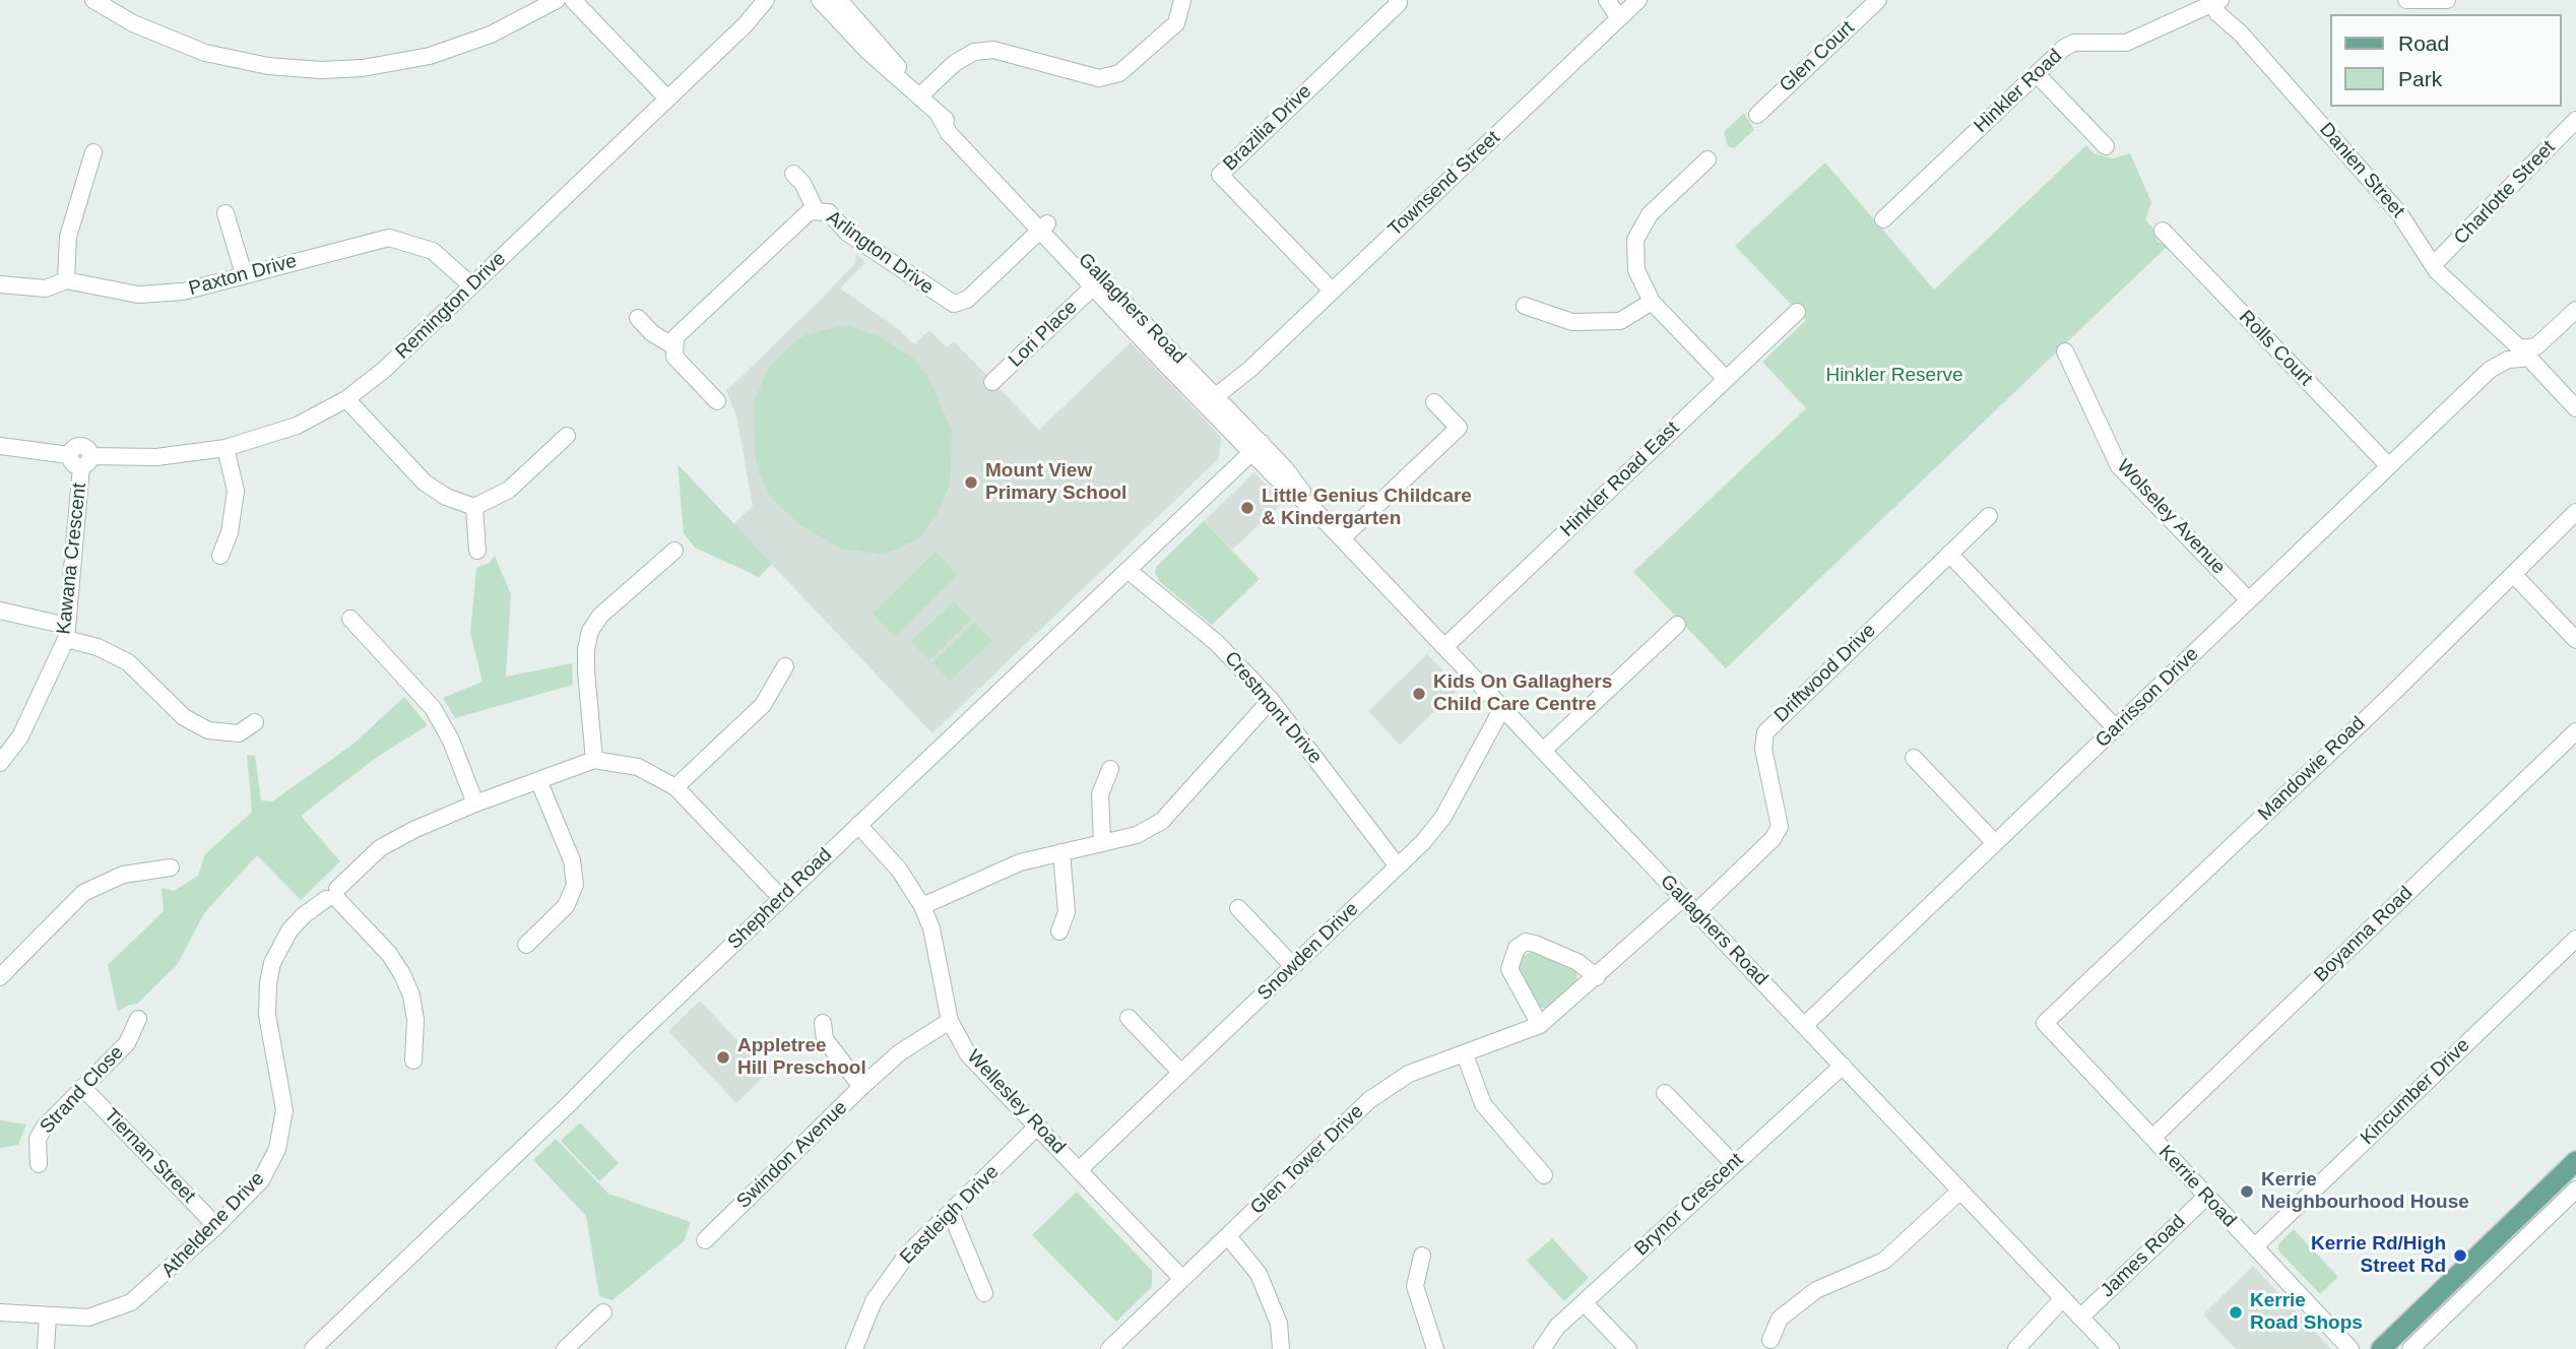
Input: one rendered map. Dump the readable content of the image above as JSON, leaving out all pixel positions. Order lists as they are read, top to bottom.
{
  "streets": {
    "street": [
      "Glen Court",
      "Hinkler Road",
      "Brazilia Drive",
      "Danien Street",
      "Townsend Street",
      "Charlotte Street",
      "Arlington Drive",
      "Paxton Drive",
      "Remington Drive",
      "Gallaghers Road",
      "Lori Place",
      "Rolls Court",
      "Hinkler Road East",
      "Wolseley Avenue",
      "Kawana Crescent",
      "Driftwood Drive",
      "Garrisson Drive",
      "Crestmont Drive",
      "Mandowie Road",
      "Shepherd Road",
      "Boyanna Road",
      "Snowden Drive",
      "Strand Close",
      "Kincumber Drive",
      "Wellesley Road",
      "Swindon Avenue",
      "Tiernan Street",
      "Glen Tower Drive",
      "Kerrie Road",
      "Brynor Crescent",
      "Eastleigh Drive",
      "Atheldene Drive",
      "James Road"
    ]
  },
  "crossings": [
    ["Hinkler Road", "Danien Street"],
    ["Brazilia Drive", "Townsend Street"],
    ["Danien Street", "Charlotte Street"],
    ["Danien Street", "Garrisson Drive"],
    ["Townsend Street", "Gallaghers Road"],
    ["Arlington Drive", "Gallaghers Road"],
    ["Paxton Drive", "Remington Drive"],
    ["Remington Drive", "Kawana Crescent"],
    ["Gallaghers Road", "Lori Place"],
    ["Gallaghers Road", "Hinkler Road East"],
    ["Gallaghers Road", "Driftwood Drive"],
    ["Gallaghers Road", "Garrisson Drive"],
    ["Gallaghers Road", "Shepherd Road"],
    ["Gallaghers Road", "Snowden Drive"],
    ["Gallaghers Road", "Glen Tower Drive"],
    ["Gallaghers Road", "Brynor Crescent"],
    ["Gallaghers Road", "James Road"],
    ["Rolls Court", "Garrisson Drive"],
    ["Wolseley Avenue", "Garrisson Drive"],
    ["Crestmont Drive", "Shepherd Road"],
    ["Crestmont Drive", "Snowden Drive"],
    ["Mandowie Road", "Kerrie Road"],
    ["Shepherd Road", "Wellesley Road"],
    ["Shepherd Road", "Atheldene Drive"],
    ["Boyanna Road", "Kerrie Road"],
    ["Snowden Drive", "Wellesley Road"],
    ["Strand Close", "Tiernan Street"],
    ["Kincumber Drive", "Kerrie Road"],
    ["Wellesley Road", "Swindon Avenue"],
    ["Wellesley Road", "Glen Tower Drive"],
    ["Wellesley Road", "Eastleigh Drive"],
    ["Tiernan Street", "Atheldene Drive"],
    ["Kerrie Road", "James Road"]
  ],
  "parks": ["Hinkler Reserve"],
  "places": [
    "Mount View Primary School",
    "Little Genius Childcare & Kindergarten",
    "Kids On Gallaghers Child Care Centre",
    "Appletree Hill Preschool",
    "Kerrie Neighbourhood House",
    "Kerrie Rd/High Street Rd",
    "Kerrie Road Shops"
  ],
  "legend": ["Road", "Park"]
}
